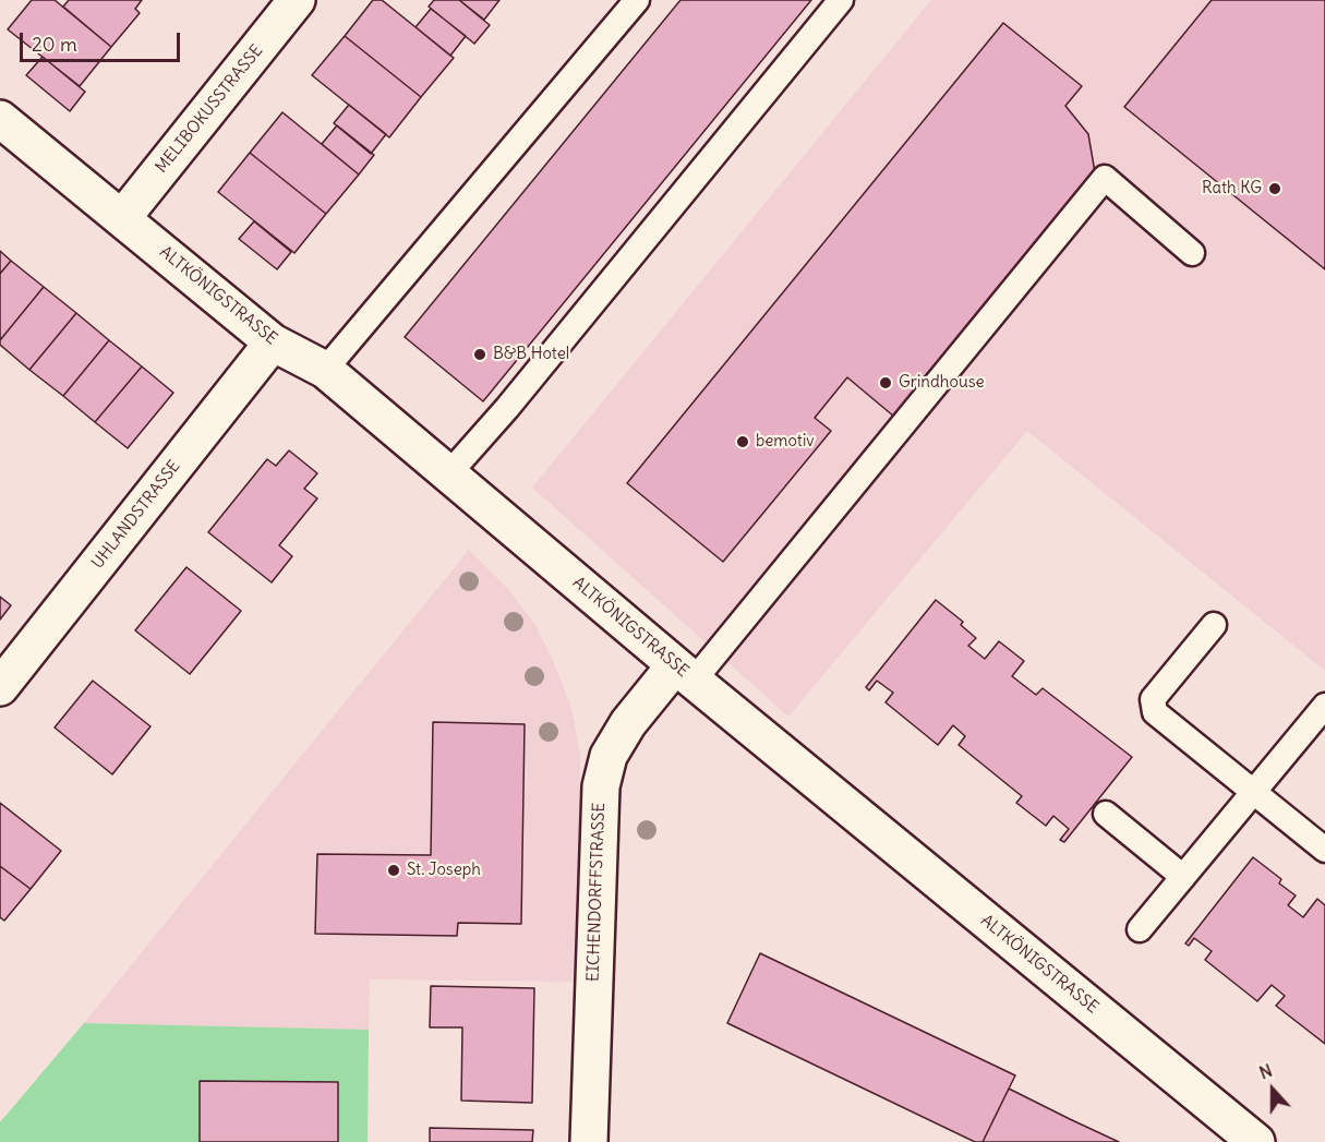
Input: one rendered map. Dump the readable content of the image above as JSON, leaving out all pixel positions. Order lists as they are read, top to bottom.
{
  "streets": {
    "street": [
      "MELIBOKUSSTRASSE",
      "ALTKÖNIGSTRASSE",
      "UHLANDSTRASSE",
      "EICHENDORFFSTRASSE"
    ]
  },
  "crossings": [
    ["MELIBOKUSSTRASSE", "ALTKÖNIGSTRASSE"],
    ["ALTKÖNIGSTRASSE", "UHLANDSTRASSE"],
    ["ALTKÖNIGSTRASSE", "EICHENDORFFSTRASSE"]
  ],
  "places": [
    "Rath KG",
    "B&B Hotel",
    "Grindhouse",
    "bemotiv",
    "St. Joseph"
  ],
  "scale_bar": "20 m",
  "north": "top"
}
